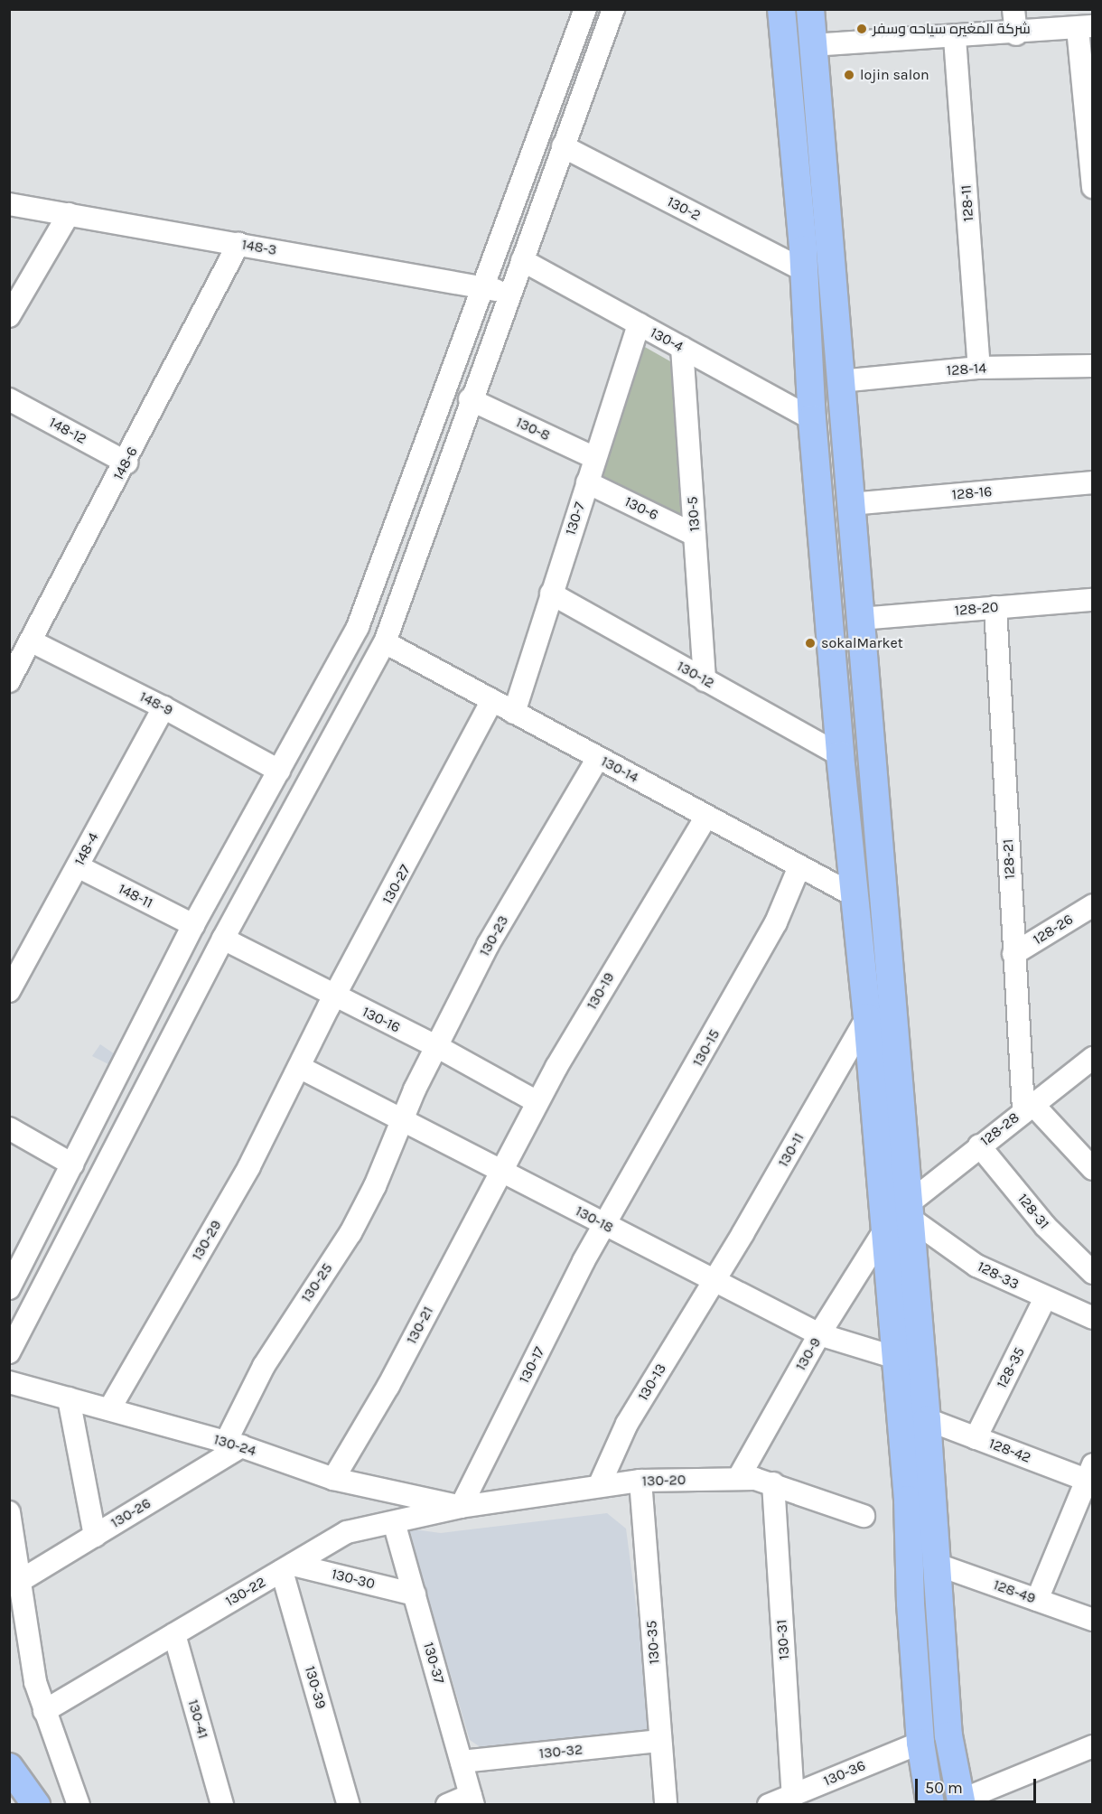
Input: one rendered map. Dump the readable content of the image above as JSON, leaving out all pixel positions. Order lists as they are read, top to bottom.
{
  "streets": {
    "street": [
      "128-11",
      "130-2",
      "148-3",
      "130-4",
      "128-14",
      "130-8",
      "148-12",
      "148-6",
      "128-16",
      "130-6",
      "130-5",
      "130-7",
      "128-20",
      "130-12",
      "148-9",
      "130-14",
      "148-4",
      "128-21",
      "130-27",
      "148-11",
      "128-26",
      "130-23",
      "130-19",
      "130-16",
      "130-15",
      "128-28",
      "130-11",
      "128-31",
      "130-18",
      "130-29",
      "128-33",
      "130-25",
      "130-21",
      "130-9",
      "130-17",
      "128-35",
      "130-13",
      "130-24",
      "128-42",
      "130-20",
      "130-26",
      "130-30",
      "130-22",
      "128-49",
      "130-31",
      "130-35",
      "130-37",
      "130-39",
      "130-41",
      "130-32",
      "130-36"
    ]
  },
  "crossings": [
    ["128-11", "128-14"],
    ["148-3", "148-6"],
    ["130-4", "130-5"],
    ["130-4", "130-7"],
    ["130-8", "130-7"],
    ["148-12", "148-6"],
    ["148-6", "148-9"],
    ["130-6", "130-5"],
    ["130-6", "130-7"],
    ["130-5", "130-12"],
    ["130-7", "130-12"],
    ["130-7", "130-14"],
    ["128-20", "128-21"],
    ["148-9", "148-4"],
    ["130-14", "130-27"],
    ["130-14", "130-23"],
    ["130-14", "130-19"],
    ["130-14", "130-15"],
    ["148-4", "148-11"],
    ["128-21", "128-26"],
    ["128-21", "128-28"],
    ["130-27", "130-16"],
    ["130-27", "130-18"],
    ["130-27", "130-29"],
    ["130-23", "130-16"],
    ["130-23", "130-18"],
    ["130-23", "130-25"],
    ["130-19", "130-16"],
    ["130-19", "130-18"],
    ["130-19", "130-21"],
    ["130-15", "130-18"],
    ["130-15", "130-17"],
    ["128-28", "128-31"],
    ["128-28", "128-33"],
    ["130-11", "130-18"],
    ["130-11", "130-13"],
    ["130-18", "130-29"],
    ["130-18", "130-25"],
    ["130-18", "130-21"],
    ["130-18", "130-9"],
    ["130-18", "130-17"],
    ["130-18", "130-13"],
    ["130-29", "130-24"],
    ["128-33", "128-35"],
    ["130-25", "130-24"],
    ["130-25", "130-26"],
    ["130-21", "130-24"],
    ["130-9", "130-20"],
    ["130-17", "130-24"],
    ["130-17", "130-20"],
    ["130-17", "130-22"],
    ["128-35", "128-42"],
    ["130-13", "130-20"],
    ["130-24", "130-20"],
    ["130-24", "130-26"],
    ["130-24", "130-22"],
    ["130-20", "130-22"],
    ["130-20", "130-31"],
    ["130-20", "130-35"],
    ["130-30", "130-22"],
    ["130-30", "130-37"],
    ["130-30", "130-39"],
    ["130-22", "130-37"],
    ["130-22", "130-39"],
    ["130-22", "130-41"],
    ["130-31", "130-36"],
    ["130-35", "130-32"],
    ["130-37", "130-32"]
  ],
  "places": ["شركة المغيره سياحه وسفر", "lojin salon", "sokalMarket"],
  "scale_bar": "50 m"
}
